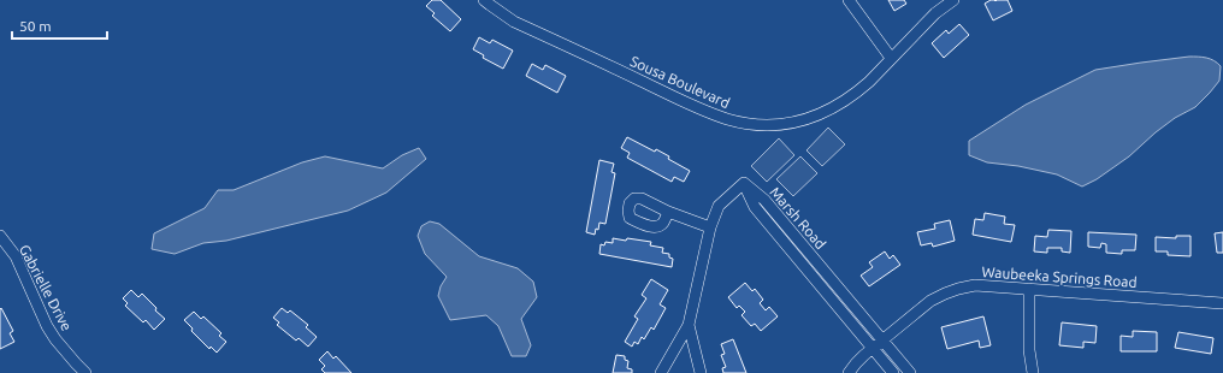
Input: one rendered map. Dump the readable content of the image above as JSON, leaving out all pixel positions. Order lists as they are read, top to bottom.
{
  "streets": {
    "street": [
      "Sousa Boulevard",
      "Marsh Road",
      "Waubeeka Springs Road",
      "Gabrielle Drive"
    ]
  },
  "crossings": [
    ["Marsh Road", "Waubeeka Springs Road"]
  ],
  "scale_bar": "50 m"
}
